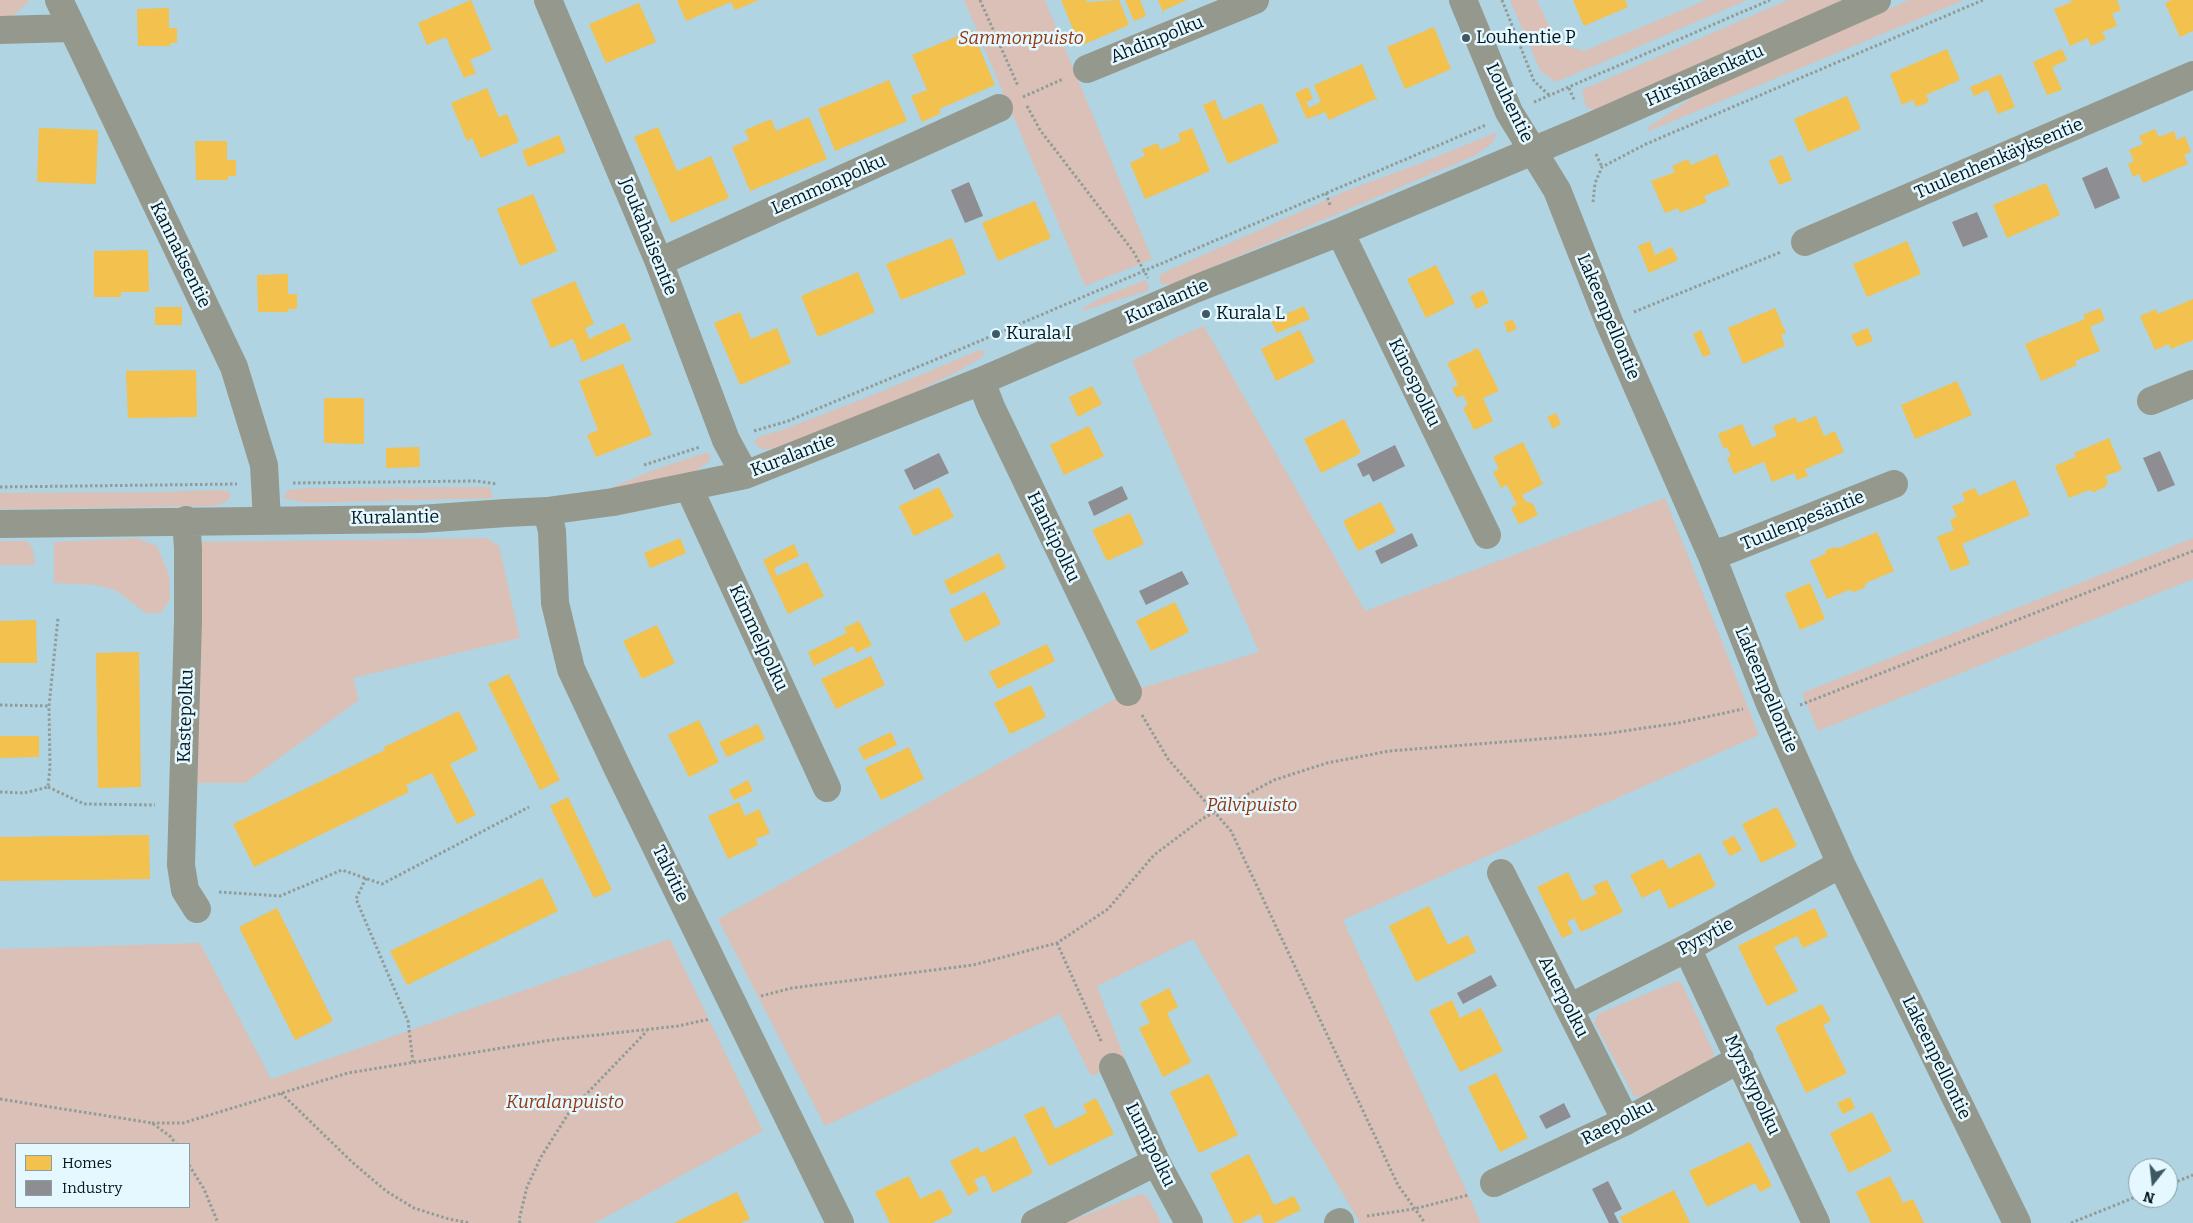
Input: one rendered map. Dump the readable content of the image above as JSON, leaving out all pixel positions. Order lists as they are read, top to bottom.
{
  "streets": {
    "street": [
      "Ahdinpolku",
      "Hirsimäenkatu",
      "Louhentie",
      "Tuulenhenkäyksentie",
      "Lemmonpolku",
      "Joukahaisentie",
      "Kannaksentie",
      "Kuralantie",
      "Lakeenpellontie",
      "Kinospolku",
      "Tuulenpesäntie",
      "Hankipolku",
      "Kimmelpolku",
      "Kastepolku",
      "Talvitie",
      "Pyrytie",
      "Auerpolku",
      "Myrskypolku",
      "Raepolku",
      "Lumipolku"
    ]
  },
  "crossings": [
    ["Hirsimäenkatu", "Louhentie"],
    ["Hirsimäenkatu", "Kuralantie"],
    ["Hirsimäenkatu", "Lakeenpellontie"],
    ["Louhentie", "Kuralantie"],
    ["Louhentie", "Lakeenpellontie"],
    ["Lemmonpolku", "Joukahaisentie"],
    ["Joukahaisentie", "Kuralantie"],
    ["Kannaksentie", "Kuralantie"],
    ["Kuralantie", "Lakeenpellontie"],
    ["Kuralantie", "Kinospolku"],
    ["Kuralantie", "Hankipolku"],
    ["Kuralantie", "Kimmelpolku"],
    ["Kuralantie", "Kastepolku"],
    ["Kuralantie", "Talvitie"],
    ["Lakeenpellontie", "Tuulenpesäntie"],
    ["Lakeenpellontie", "Pyrytie"],
    ["Pyrytie", "Auerpolku"],
    ["Pyrytie", "Myrskypolku"],
    ["Auerpolku", "Raepolku"],
    ["Myrskypolku", "Raepolku"]
  ],
  "parks": ["Sammonpuisto", "Pälvipuisto", "Kuralanpuisto"],
  "places": ["Louhentie P", "Kurala L", "Kurala I"],
  "legend": ["Homes", "Industry"],
  "north": "bottom"
}
